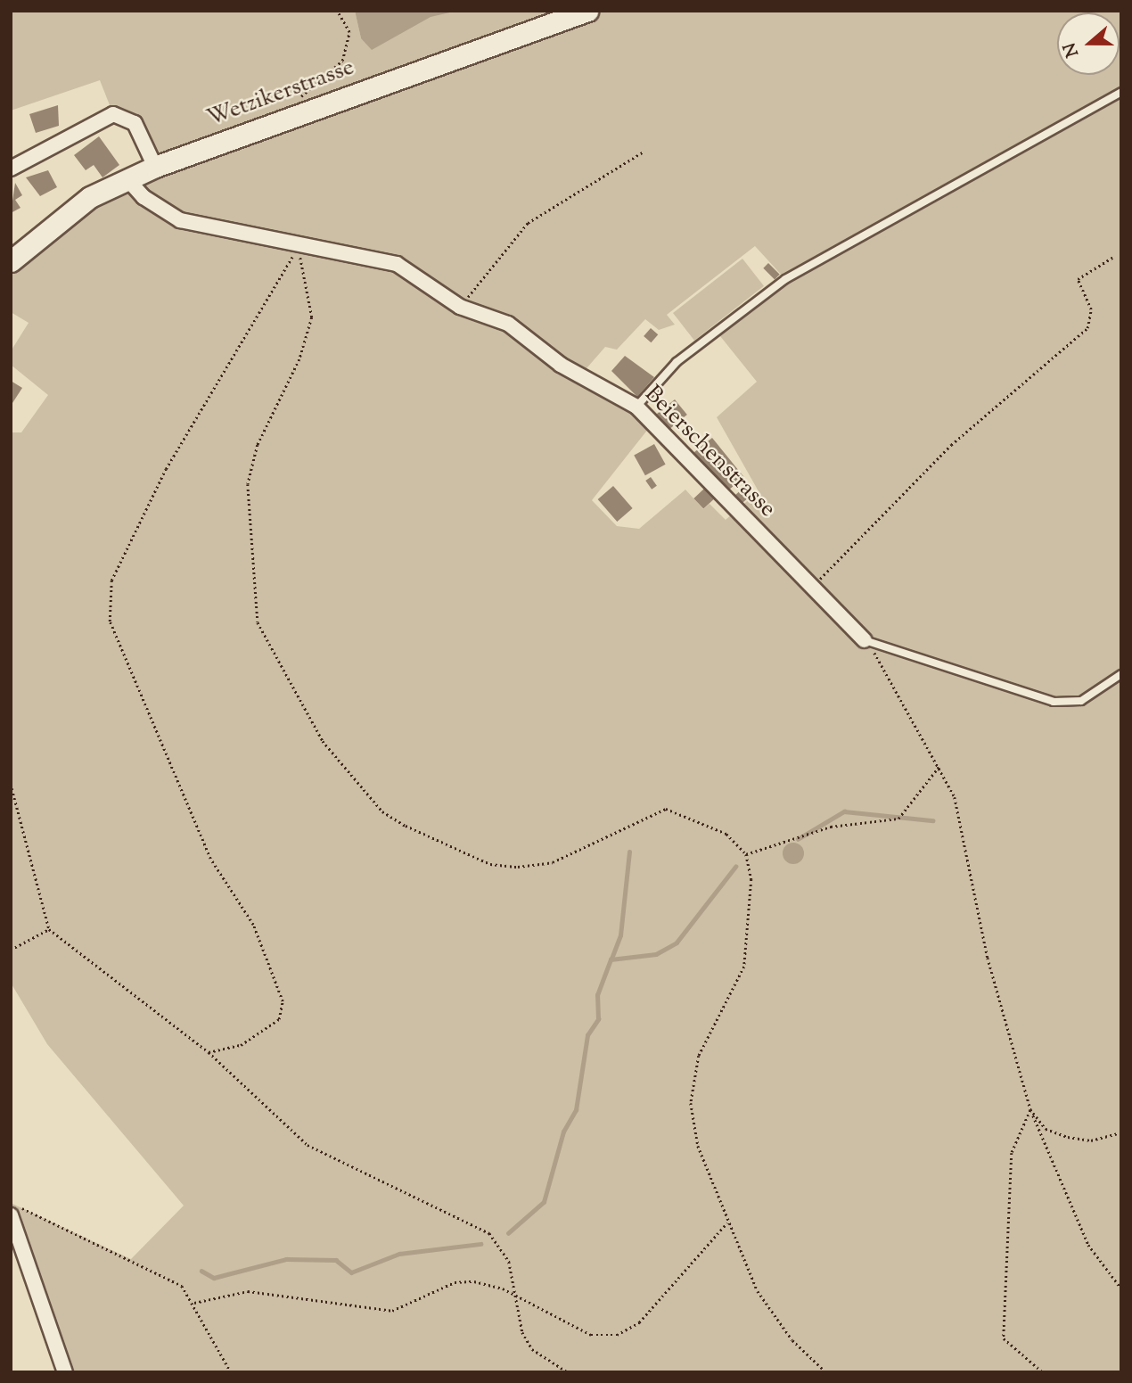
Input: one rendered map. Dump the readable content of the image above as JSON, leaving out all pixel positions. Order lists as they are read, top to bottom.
{
  "streets": {
    "street": ["Wetzikerstrasse", "Beierschenstrasse"]
  },
  "crossings": [
    ["Wetzikerstrasse", "Beierschenstrasse"]
  ],
  "north": "left"
}
